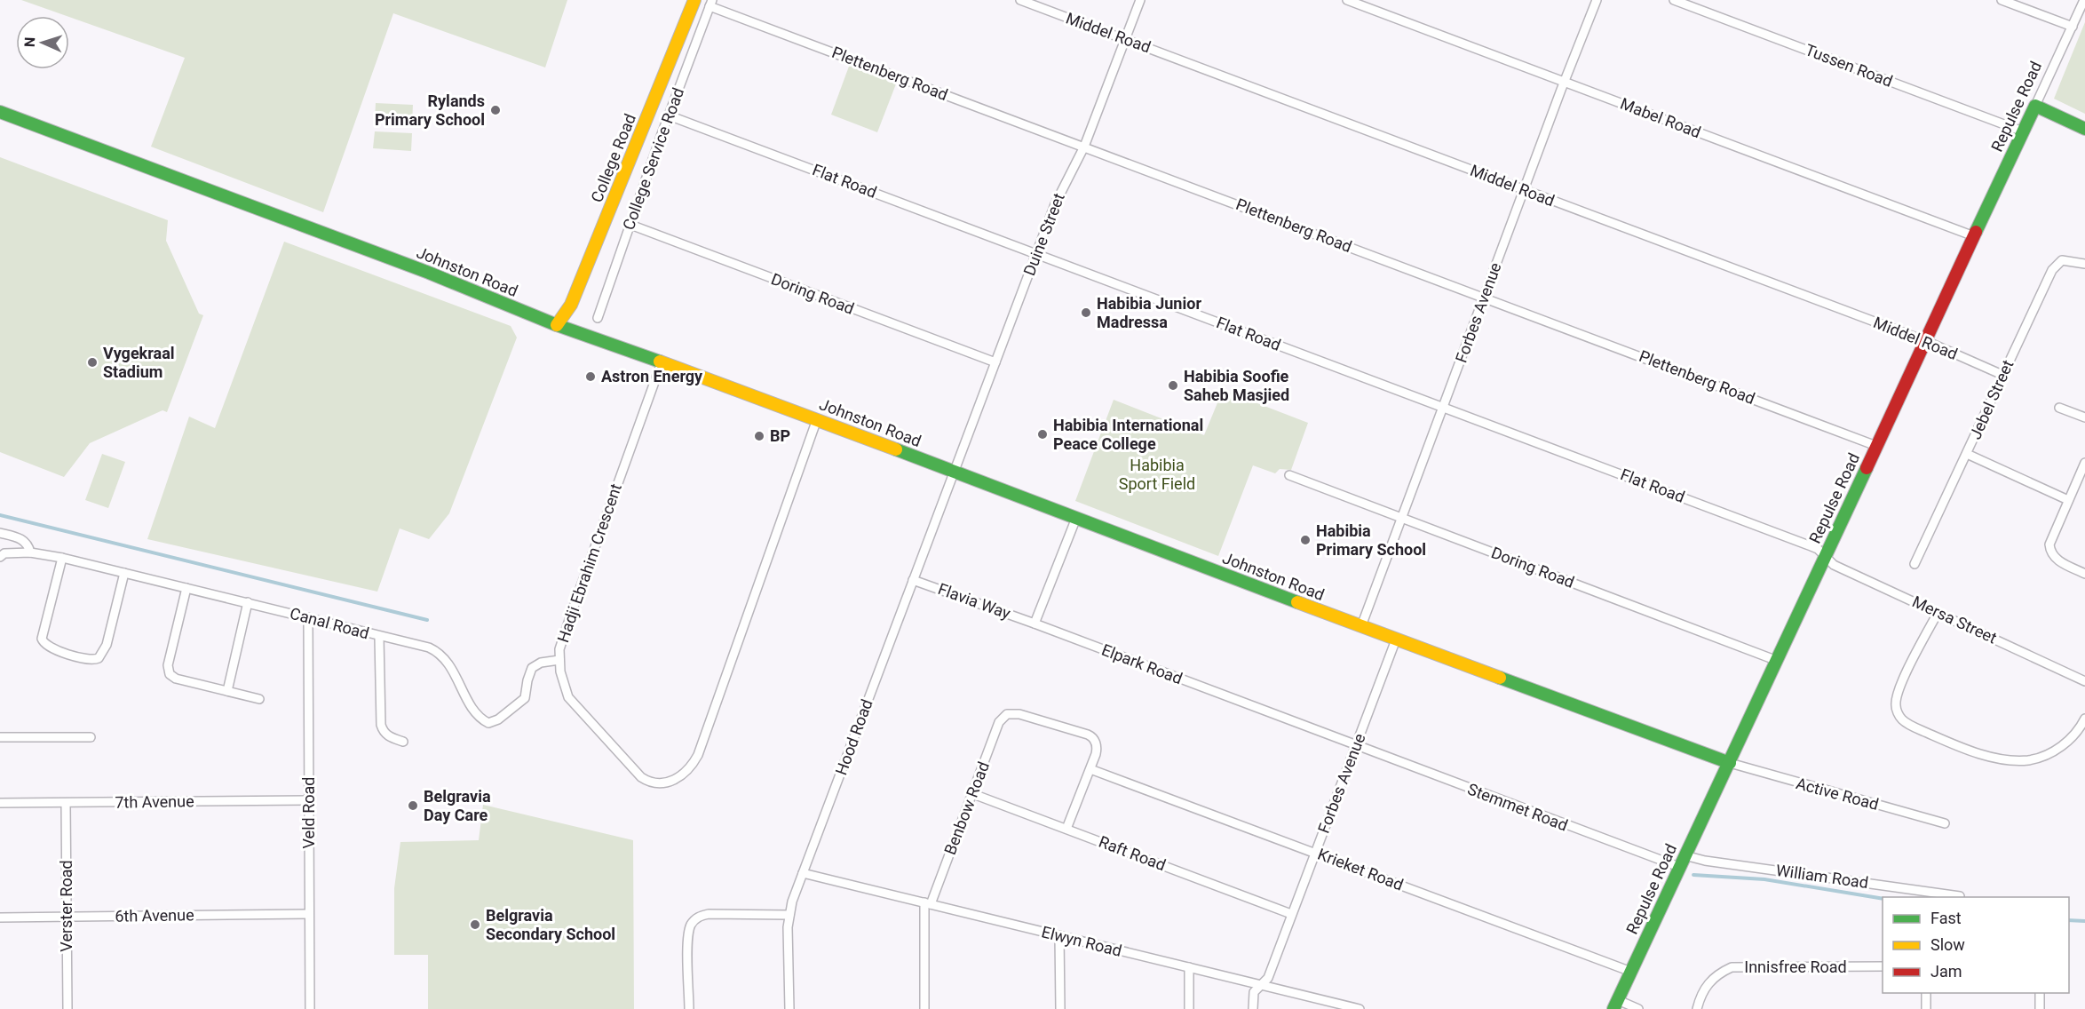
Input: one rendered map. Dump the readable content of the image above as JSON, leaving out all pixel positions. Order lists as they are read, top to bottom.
{
  "streets": {
    "street": [
      "Middel Road",
      "Tussen Road",
      "Plettenberg Road",
      "Repulse Road",
      "Mabel Road",
      "College Road",
      "College Service Road",
      "Flat Road",
      "Duine Street",
      "Johnston Road",
      "Doring Road",
      "Forbes Avenue",
      "Jebel Street",
      "Hadji Ebrahim Crescent",
      "Flavia Way",
      "Mersa Street",
      "Canal Road",
      "Elpark Road",
      "Hood Road",
      "Active Road",
      "7th Avenue",
      "Stemmet Road",
      "Benbow Road",
      "Veld Road",
      "Raft Road",
      "Krieket Road",
      "William Road",
      "Verster Road",
      "6th Avenue",
      "Elwyn Road",
      "Innisfree Road"
    ]
  },
  "crossings": [
    ["Middel Road", "Repulse Road"],
    ["Middel Road", "Duine Street"],
    ["Middel Road", "Forbes Avenue"],
    ["Middel Road", "Jebel Street"],
    ["Tussen Road", "Repulse Road"],
    ["Plettenberg Road", "Repulse Road"],
    ["Plettenberg Road", "College Service Road"],
    ["Plettenberg Road", "Duine Street"],
    ["Plettenberg Road", "Forbes Avenue"],
    ["Repulse Road", "Mabel Road"],
    ["Repulse Road", "Flat Road"],
    ["Repulse Road", "Johnston Road"],
    ["Repulse Road", "Doring Road"],
    ["Repulse Road", "Mersa Street"],
    ["Repulse Road", "Active Road"],
    ["Repulse Road", "Stemmet Road"],
    ["Repulse Road", "Krieket Road"],
    ["Repulse Road", "William Road"],
    ["Mabel Road", "Forbes Avenue"],
    ["College Road", "Johnston Road"],
    ["College Service Road", "Flat Road"],
    ["College Service Road", "Doring Road"],
    ["Flat Road", "Duine Street"],
    ["Flat Road", "Forbes Avenue"],
    ["Flat Road", "Mersa Street"],
    ["Duine Street", "Johnston Road"],
    ["Duine Street", "Doring Road"],
    ["Duine Street", "Hood Road"],
    ["Johnston Road", "Forbes Avenue"],
    ["Johnston Road", "Hadji Ebrahim Crescent"],
    ["Johnston Road", "Hood Road"],
    ["Johnston Road", "Active Road"],
    ["Doring Road", "Forbes Avenue"],
    ["Forbes Avenue", "Elpark Road"],
    ["Forbes Avenue", "Stemmet Road"],
    ["Forbes Avenue", "Raft Road"],
    ["Forbes Avenue", "Krieket Road"],
    ["Forbes Avenue", "Elwyn Road"],
    ["Hadji Ebrahim Crescent", "Canal Road"],
    ["Flavia Way", "Elpark Road"],
    ["Flavia Way", "Hood Road"],
    ["Canal Road", "Veld Road"],
    ["Elpark Road", "Stemmet Road"],
    ["Hood Road", "Elwyn Road"],
    ["7th Avenue", "Veld Road"],
    ["7th Avenue", "Verster Road"],
    ["Benbow Road", "Raft Road"],
    ["Benbow Road", "Krieket Road"],
    ["Benbow Road", "Elwyn Road"],
    ["Veld Road", "6th Avenue"],
    ["Verster Road", "6th Avenue"]
  ],
  "parks": ["Habibia Sport Field"],
  "places": [
    "Rylands Primary School",
    "Habibia Junior Madressa",
    "Vygekraal Stadium",
    "Astron Energy",
    "Habibia Soofie Saheb Masjied",
    "Habibia International Peace College",
    "BP",
    "Habibia Primary School",
    "Belgravia Day Care",
    "Belgravia Secondary School"
  ],
  "legend": ["Fast", "Slow", "Jam"],
  "north": "left"
}
